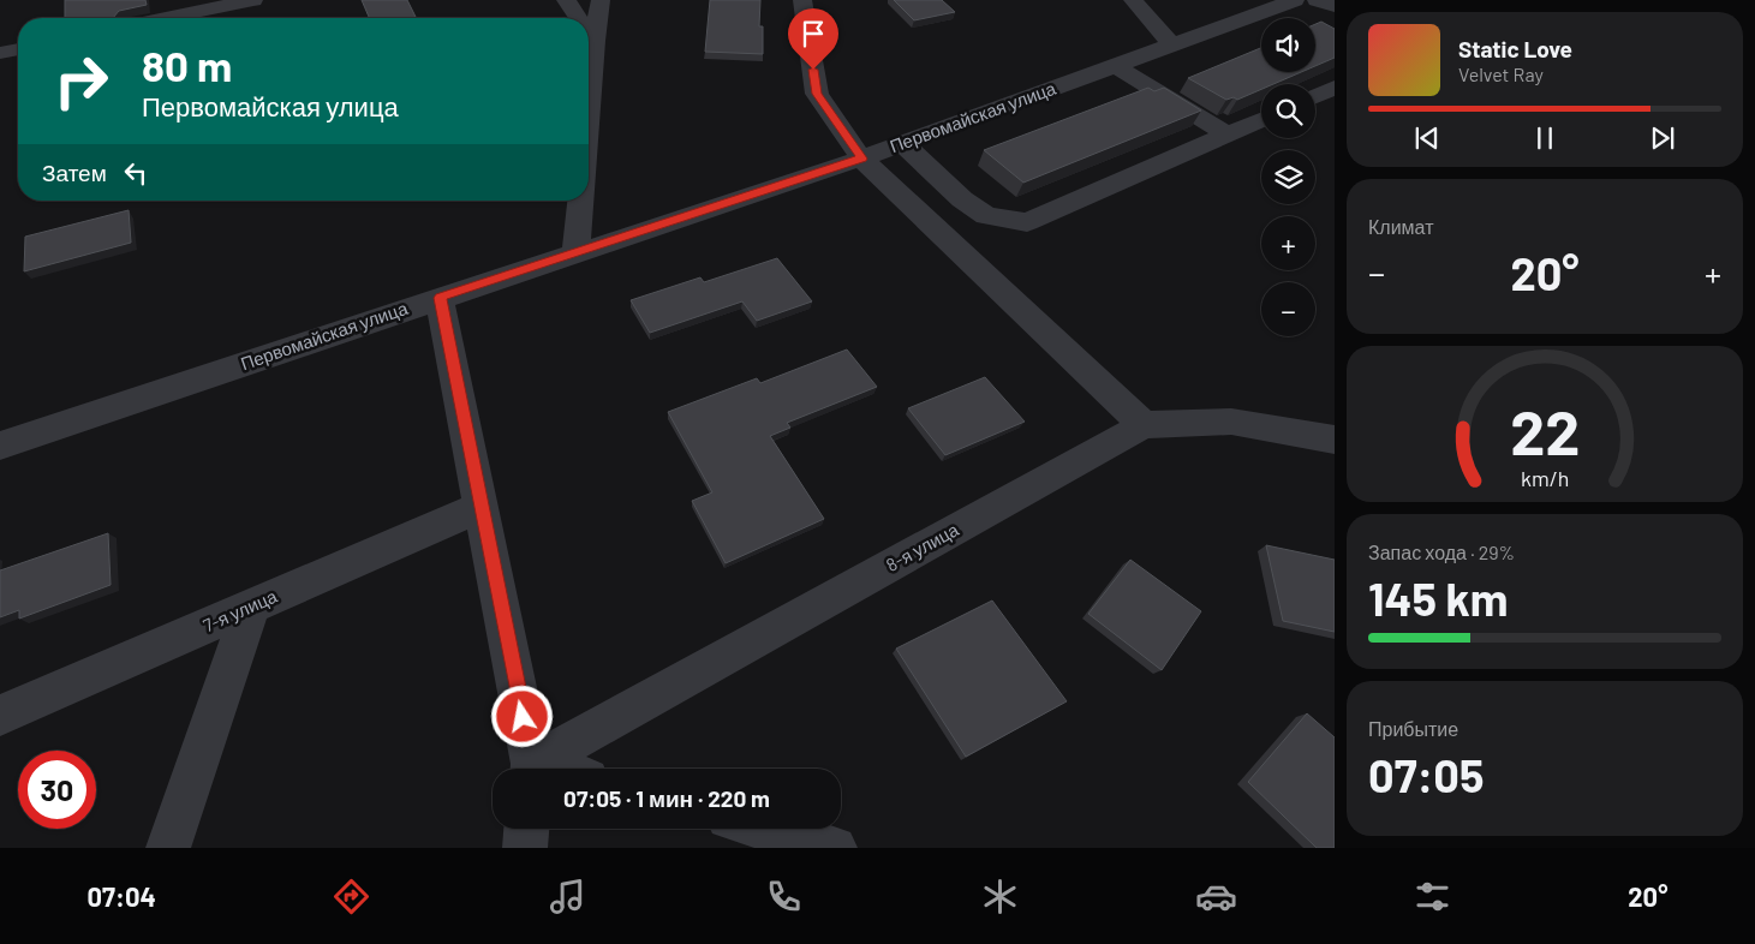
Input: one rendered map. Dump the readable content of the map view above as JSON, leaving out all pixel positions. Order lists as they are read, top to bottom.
{
  "streets": {
    "street": ["Первомайская улица", "8-я улица", "7-я улица"]
  },
  "page": {
    "map_buttons": ["+", "−"],
    "turn": ["80 m", "Первомайская улица"],
    "song": ["Static Love", "Velvet Ray"],
    "then": "Затем",
    "tile": [
      "Климат",
      ["Запас хода · 29%", "145 km"],
      ["Прибытие", "07:05"]
    ],
    "heat": ["−", "20°", "+"],
    "limit": "30",
    "trip": "07:05 · 1 мин · 220 m",
    "tabs": ["07:04", "20°"],
    "gauge": ["22", "km/h"]
  }
}
